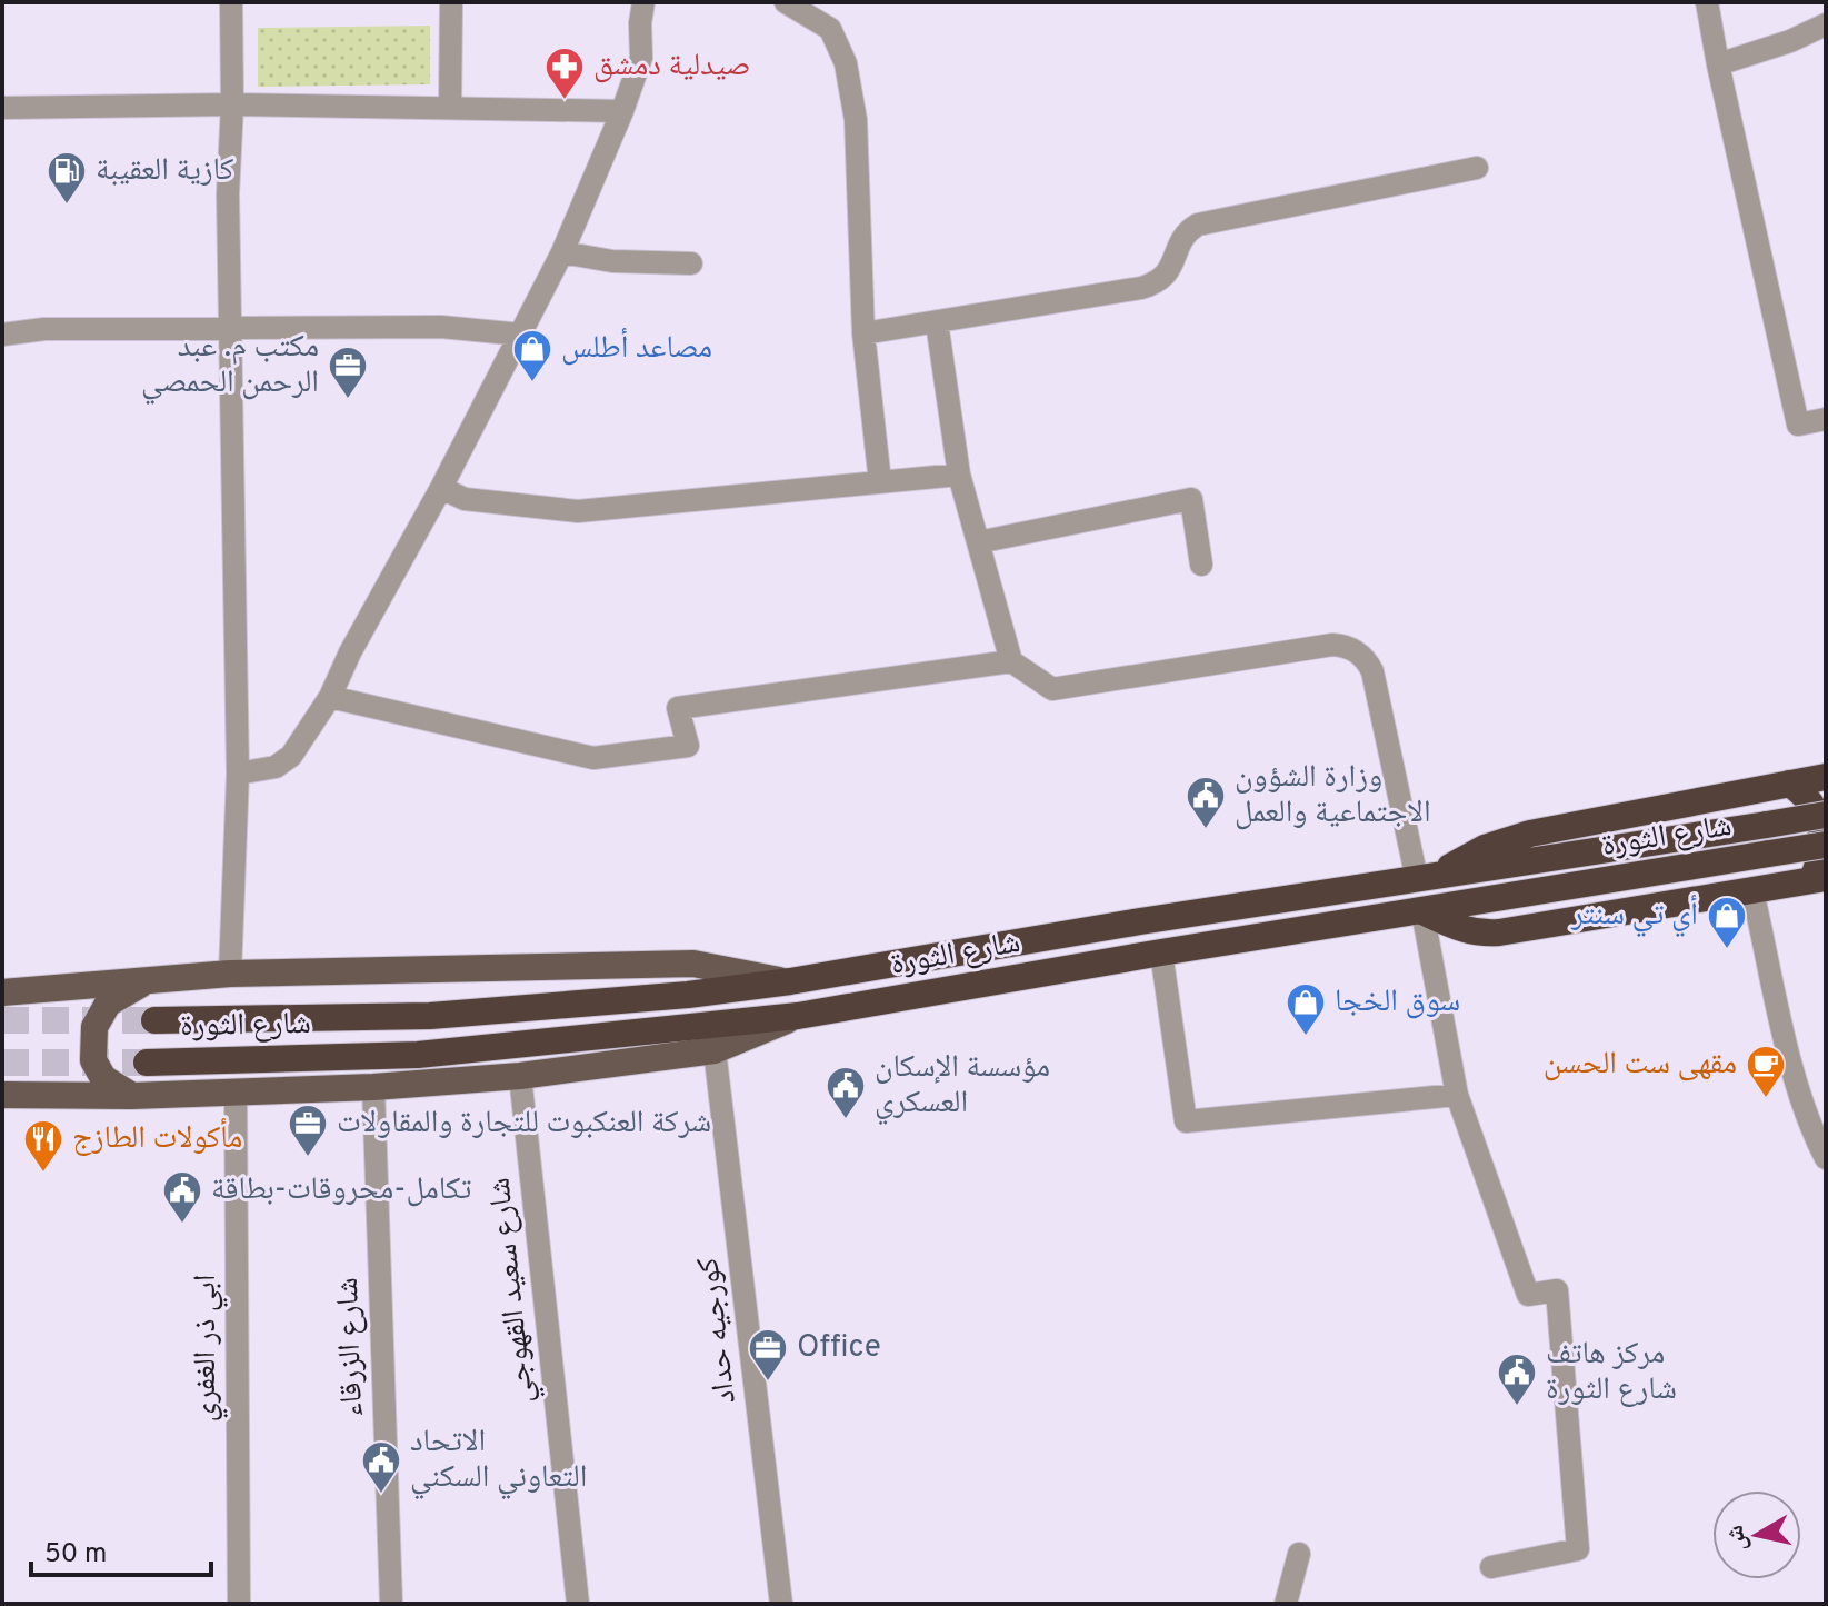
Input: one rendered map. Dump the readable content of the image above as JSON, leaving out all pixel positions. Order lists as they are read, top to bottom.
{
  "streets": {
    "highway": ["شارع الثورة"],
    "street": [
      "شارع سعيد القهوجي",
      "كورجيه حداد",
      "شارع الزرقاء",
      "ابي ذر الغفري"
    ]
  },
  "places": {
    "pharmacy": ["صيدلية دمشق"],
    "fuel station": ["كازية العقيبة"],
    "shop": ["مصاعد أطلس", "أي تي سنتر", "سوق الخجا"],
    "office": ["مكتب م. عبد الرحمن الحمصي", "شركة العنكبوت للتجارة والمقاولات", "Office"],
    "public building": [
      "وزارة الشؤون الاجتماعية والعمل",
      "مؤسسة الإسكان العسكري",
      "تكامل-محروقات-بطاقة",
      "مركز هاتف شارع الثورة",
      "الاتحاد التعاوني السكني"
    ],
    "cafe": ["مقهى ست الحسن"],
    "restaurant": ["مأكولات الطازج"]
  },
  "scale_bar": "50 m",
  "north": "left"
}
